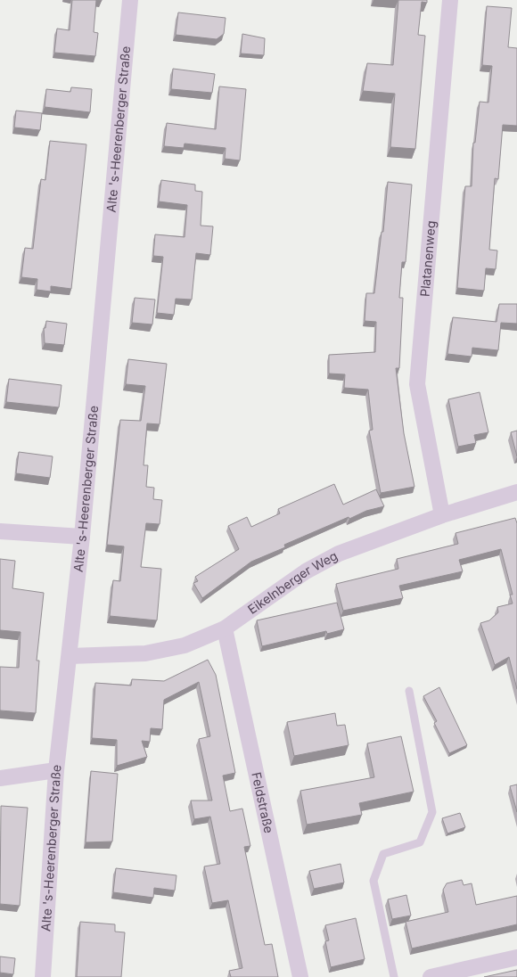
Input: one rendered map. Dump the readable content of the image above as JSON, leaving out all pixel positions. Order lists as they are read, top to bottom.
{
  "streets": {
    "street": [
      "Alte 's-Heerenberger Straße",
      "Platanenweg",
      "Eikelnberger Weg",
      "Feldstraße"
    ]
  },
  "crossings": [
    ["Alte 's-Heerenberger Straße", "Eikelnberger Weg"],
    ["Platanenweg", "Eikelnberger Weg"],
    ["Eikelnberger Weg", "Feldstraße"]
  ]
}
